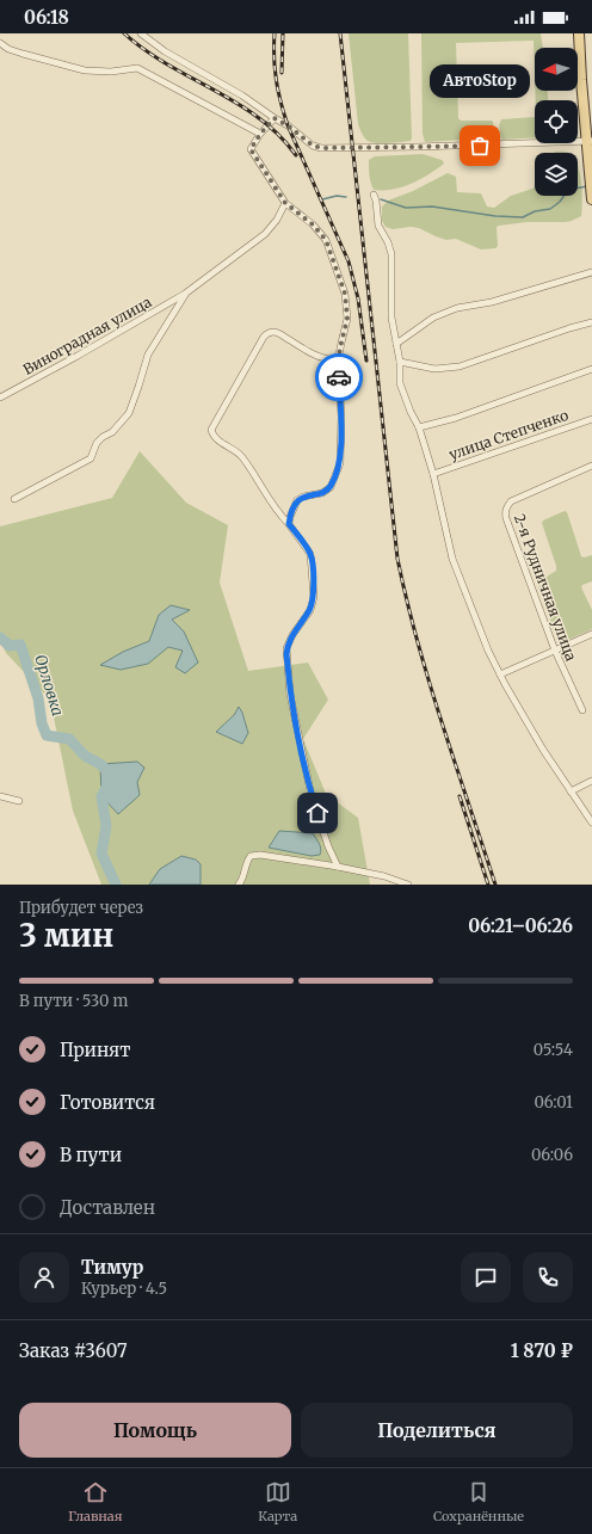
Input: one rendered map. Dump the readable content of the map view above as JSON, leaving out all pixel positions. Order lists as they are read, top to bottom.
{
  "streets": {
    "street": ["Виноградная улица", "улица Степченко", "2-я Рудничная улица"]
  },
  "water": ["Орловка"],
  "places": ["АвтоStop"],
  "north": "left",
  "page": {
    "status": "06:18",
    "bubble": "АвтоStop",
    "heading": ["3 мин", "Прибудет через", "06:21–06:26"],
    "panel": [
      "Тимур",
      "Курьер · 4.5",
      "Заказ #3607",
      "1 870 ₽"
    ],
    "bar": "В пути · 530 m",
    "list": [
      ["Принят", "05:54"],
      ["Готовится", "06:01"],
      ["В пути", "06:06"],
      "Доставлен"
    ],
    "buttons": ["Помощь", "Поделиться"],
    "tabs": ["Главная", "Карта", "Сохранённые"]
  }
}
